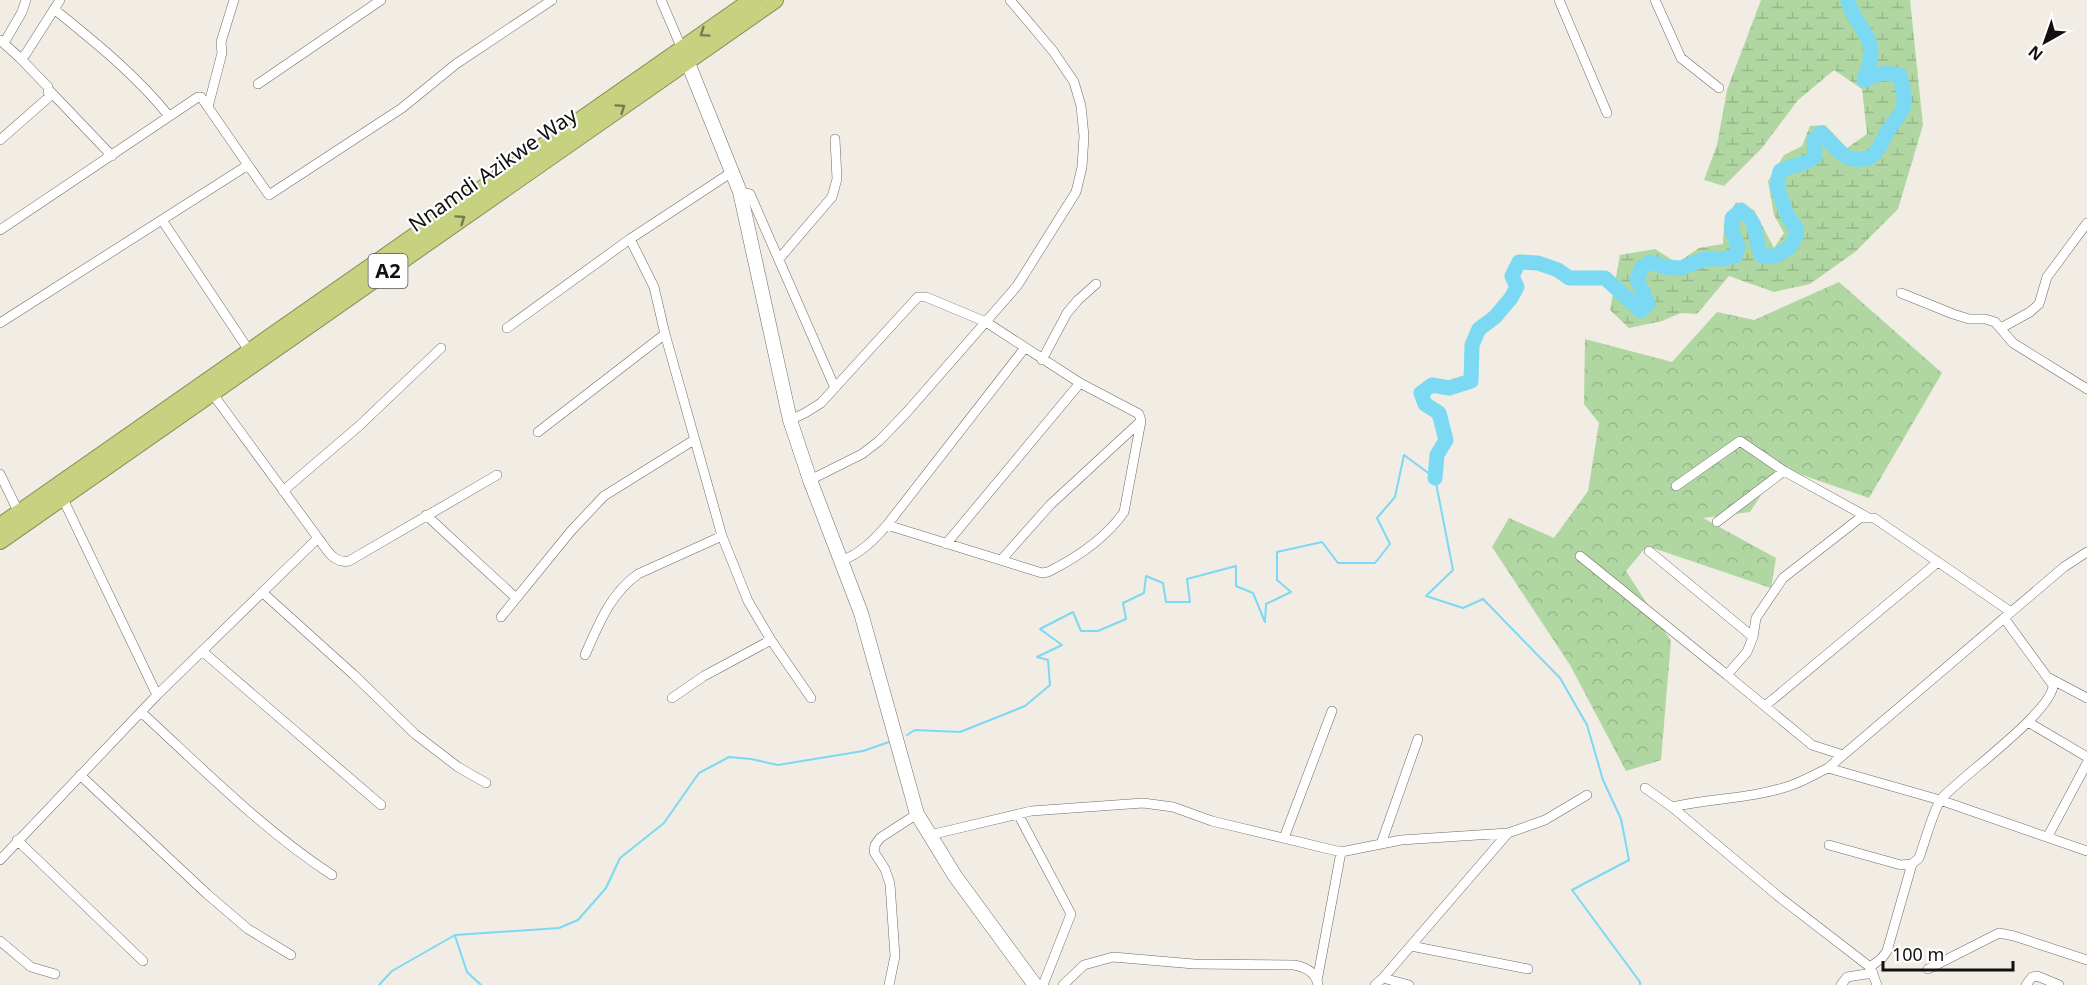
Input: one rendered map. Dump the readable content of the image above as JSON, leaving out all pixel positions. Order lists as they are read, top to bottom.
{
  "streets": {
    "highway": ["Nnamdi Azikwe Way", "A2"]
  },
  "scale_bar": "100 m",
  "north": "bottom left"
}
